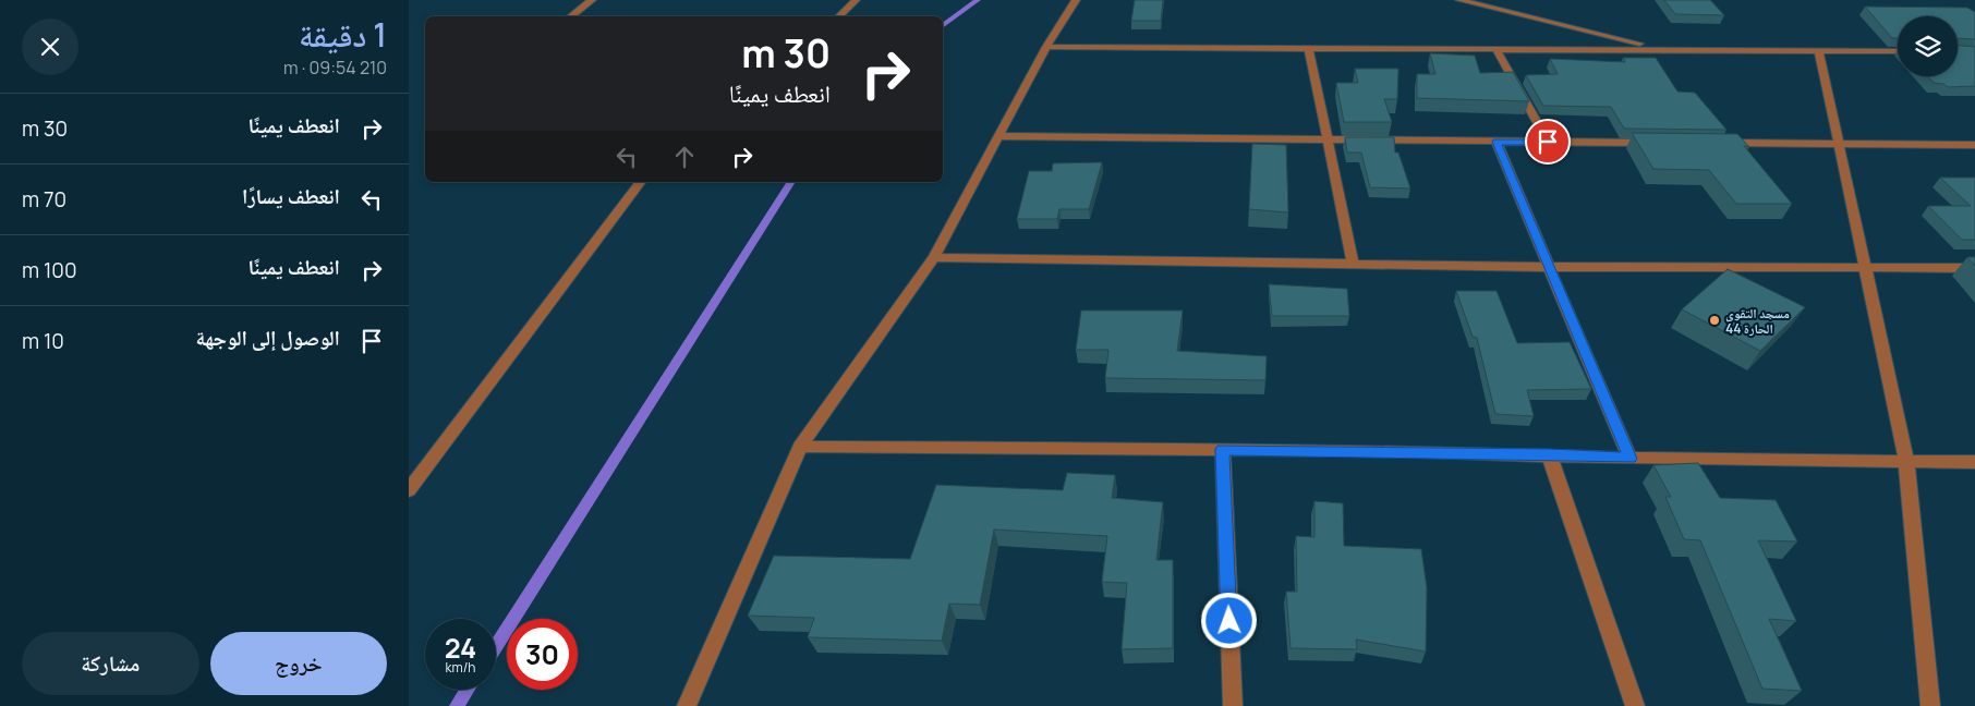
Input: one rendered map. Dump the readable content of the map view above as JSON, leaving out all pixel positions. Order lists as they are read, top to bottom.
{
  "places": ["مسجد التقوي الحارة 44"],
  "page": {
    "heading": ["1 دقيقة", "210 m · 09:54"],
    "turn": ["30 m", "انعطف يمينًا"],
    "list": [
      {
        "name": "انعطف يمينًا",
        "value": "30 m"
      },
      {
        "name": "انعطف يسارًا",
        "value": "70 m"
      },
      {
        "name": "انعطف يمينًا",
        "value": "100 m"
      },
      {
        "name": "الوصول إلى الوجهة",
        "value": "10 m"
      }
    ],
    "speed": "24 km/h",
    "limit": "30",
    "buttons": ["خروج", "مشاركة"]
  }
}
